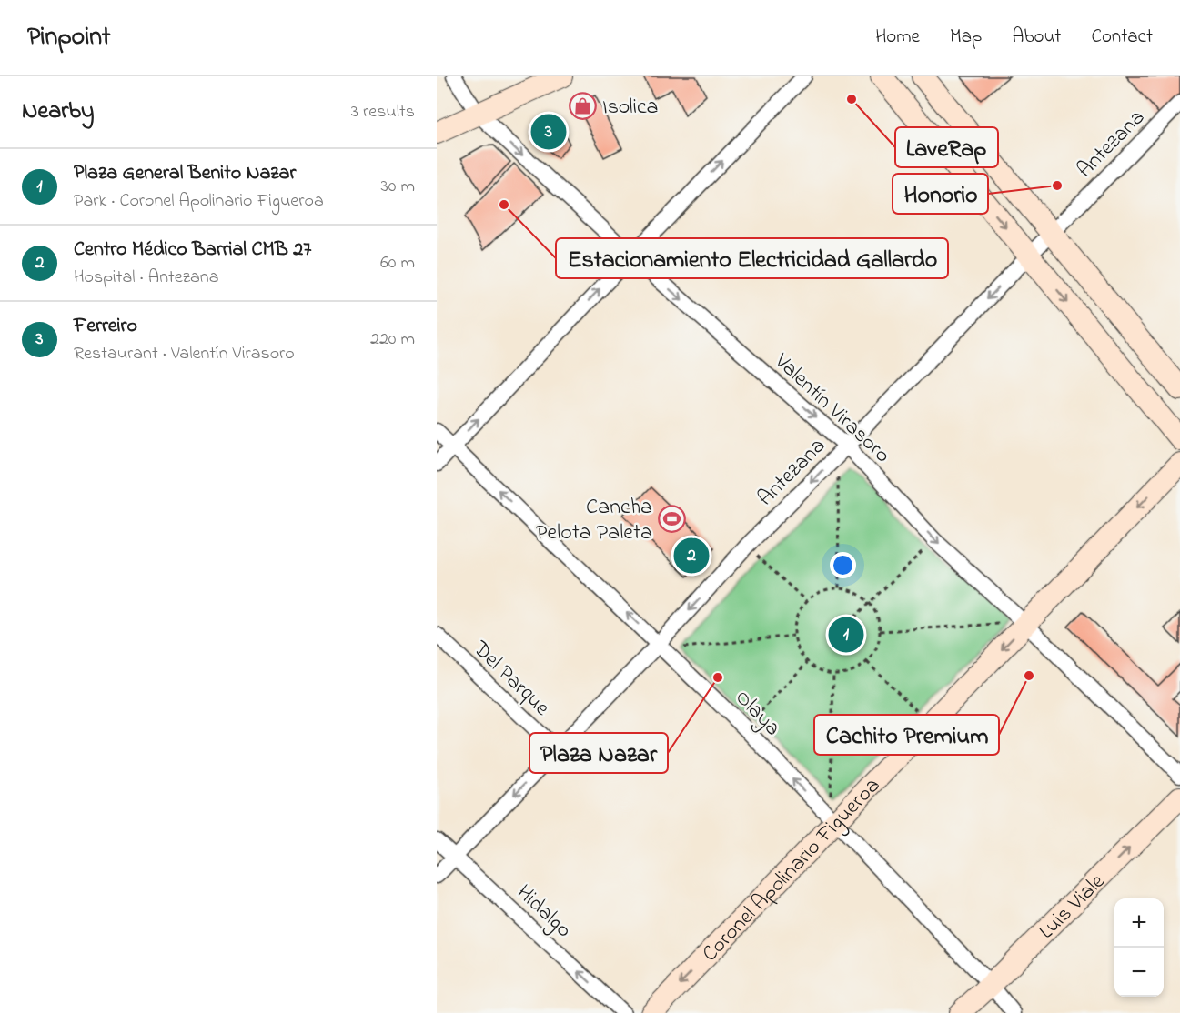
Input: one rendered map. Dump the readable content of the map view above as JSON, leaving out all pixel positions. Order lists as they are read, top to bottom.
{
  "streets": {
    "street": [
      "Antezana",
      "Valentín Virasoro",
      "Del Parque",
      "Olaya",
      "Coronel Apolinario Figueroa",
      "Luis Viale",
      "Hidalgo"
    ]
  },
  "crossings": [
    ["Antezana", "Valentín Virasoro"],
    ["Antezana", "Del Parque"],
    ["Antezana", "Olaya"],
    ["Antezana", "Hidalgo"],
    ["Valentín Virasoro", "Coronel Apolinario Figueroa"],
    ["Olaya", "Coronel Apolinario Figueroa"],
    ["Olaya", "Luis Viale"]
  ],
  "one_way": [
    "Antezana",
    "Valentín Virasoro",
    "Olaya",
    "Coronel Apolinario Figueroa",
    "Luis Viale",
    "Hidalgo"
  ],
  "places": {
    "other": [
      "LaveRap",
      "Honorio",
      "Estacionamiento Electricidad Gallardo",
      "Cachito Premium",
      "Plaza Nazar"
    ],
    "shop": ["Isolica"],
    "sports": ["Cancha Pelota Paleta"]
  },
  "page": {
    "header": "Pinpoint",
    "nav": [
      "Home",
      "Map",
      "About",
      "Contact"
    ],
    "heading": ["Nearby", "3 results"],
    "pins": ["3", "2", "1"],
    "list": [
      {
        "mark": "1",
        "name": "Plaza General Benito Nazar",
        "note": "Park · Coronel Apolinario Figueroa",
        "value": "30 m"
      },
      {
        "mark": "2",
        "name": "Centro Médico Barrial CMB 27",
        "note": "Hospital · Antezana",
        "value": "60 m"
      },
      {
        "mark": "3",
        "name": "Ferreiro",
        "note": "Restaurant · Valentín Virasoro",
        "value": "220 m"
      }
    ],
    "map_buttons": ["+", "−"]
  }
}
